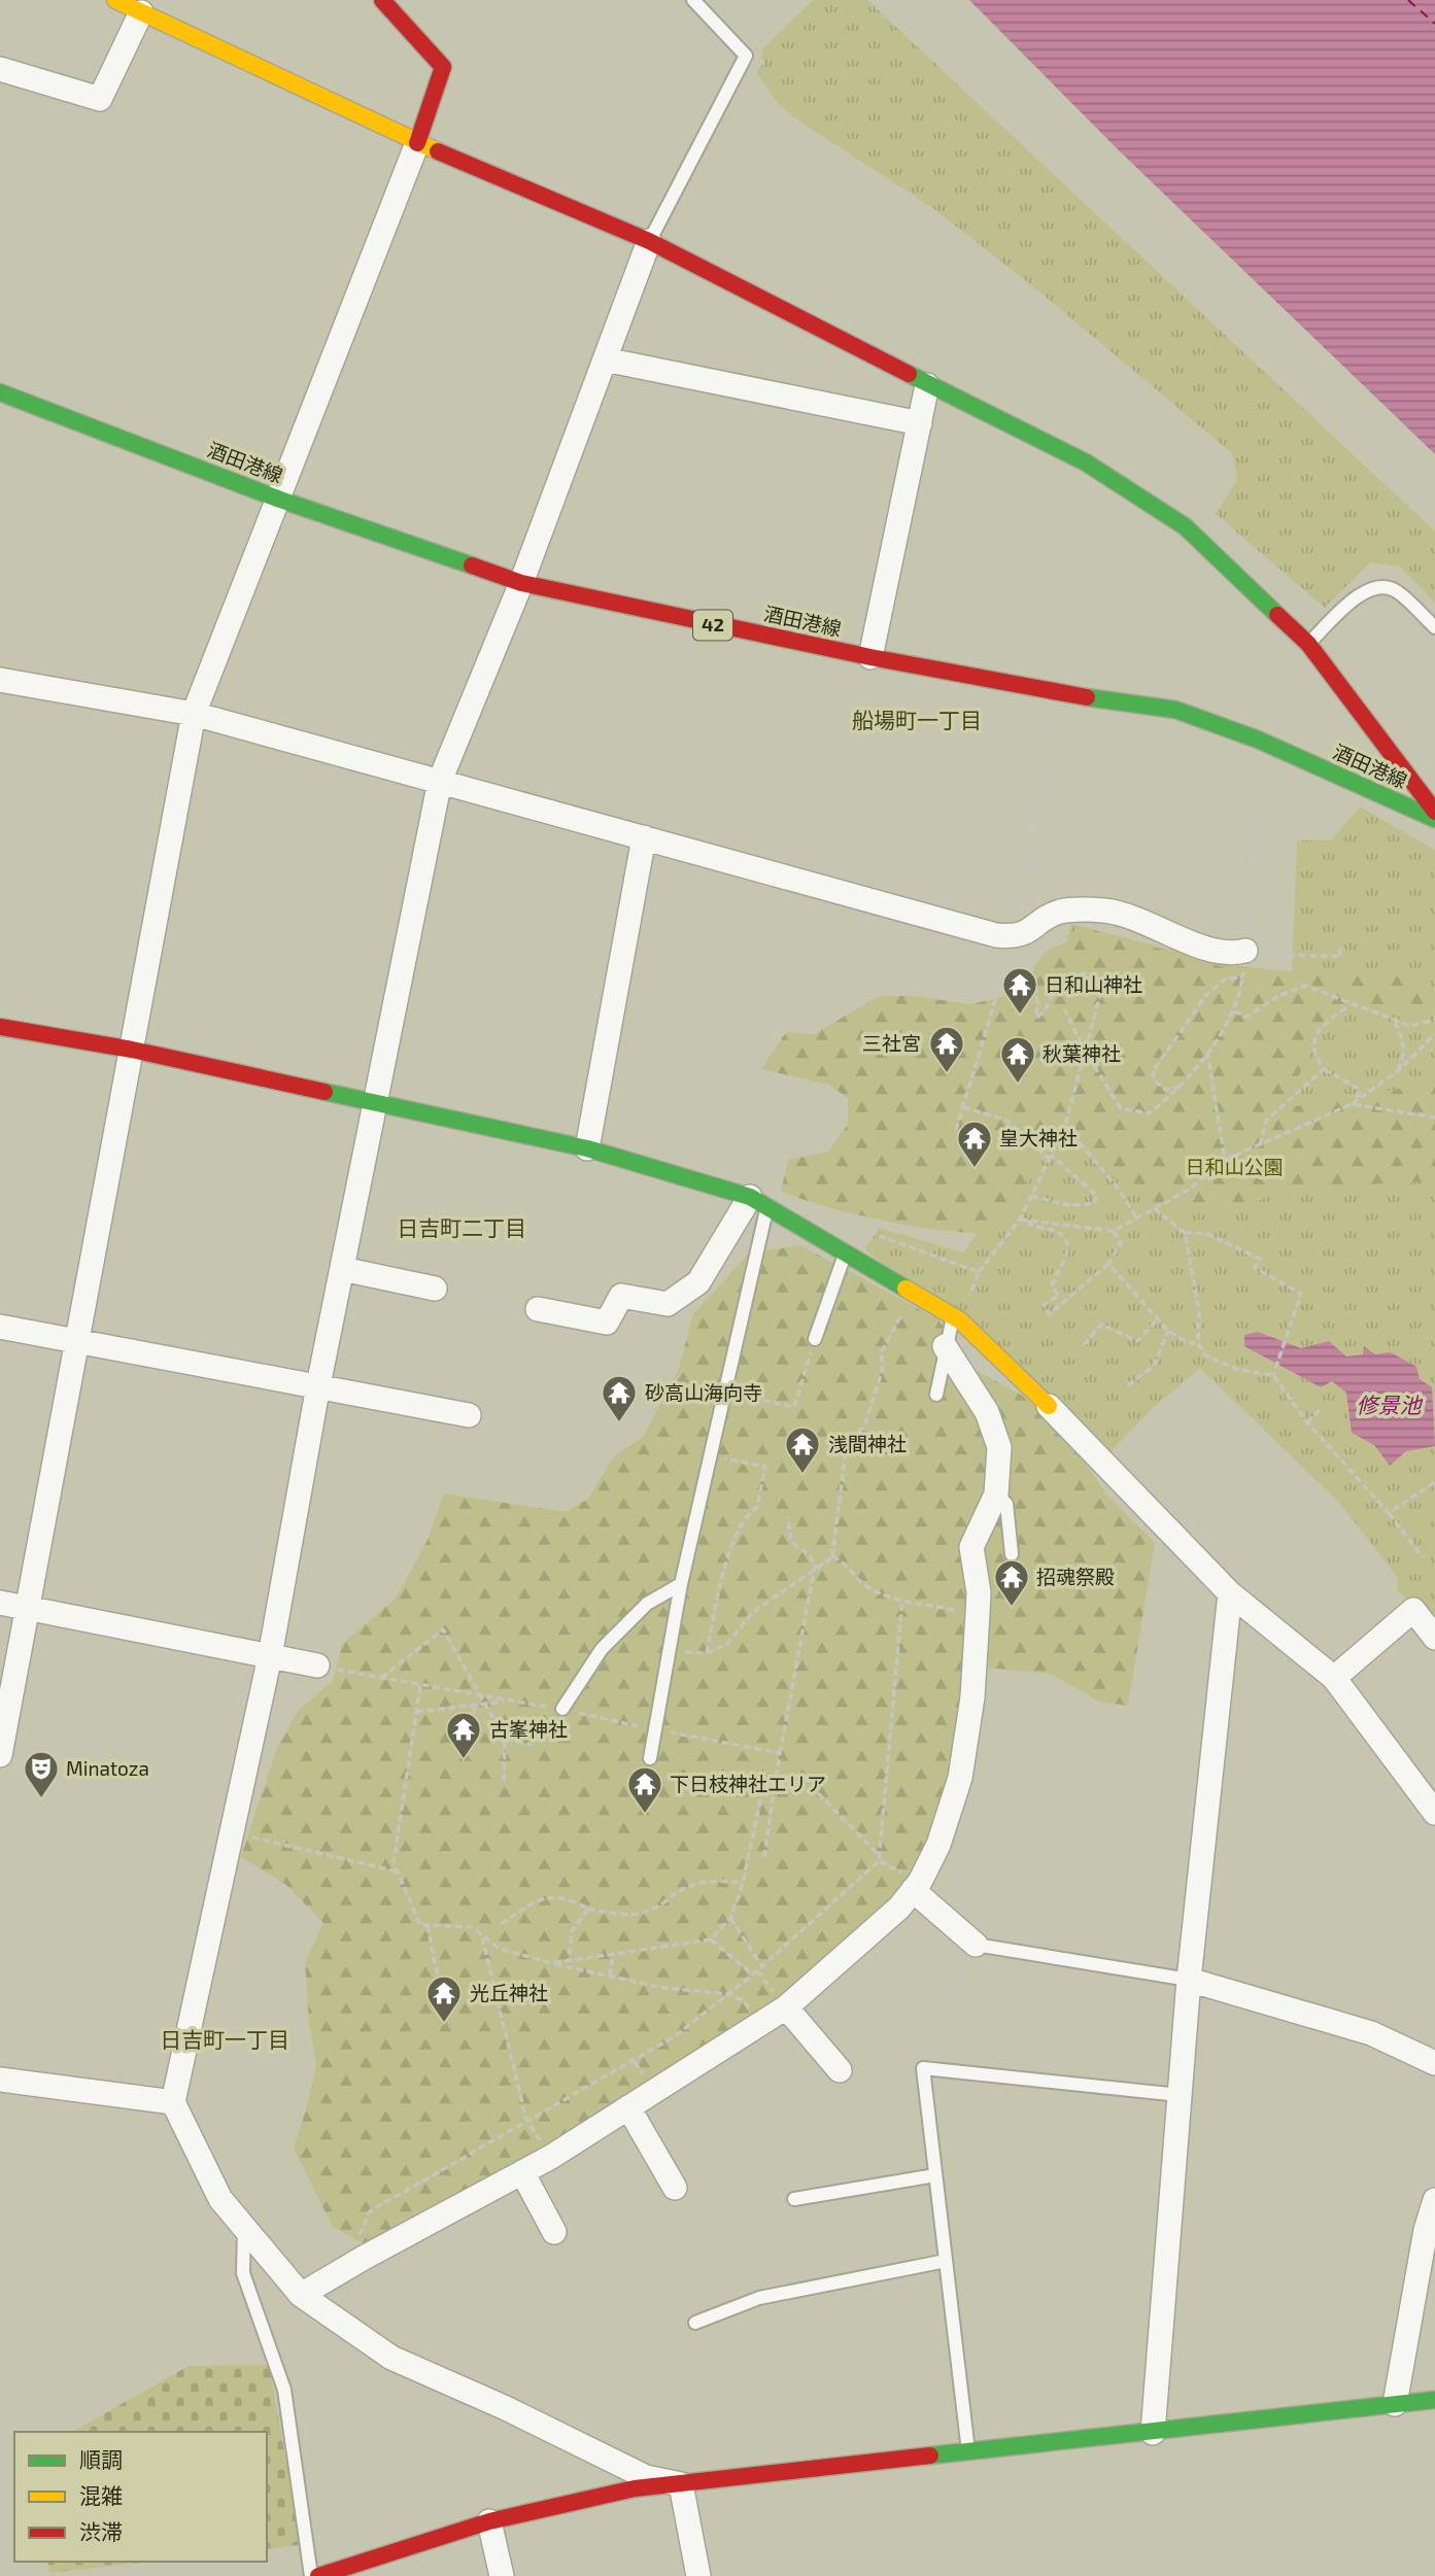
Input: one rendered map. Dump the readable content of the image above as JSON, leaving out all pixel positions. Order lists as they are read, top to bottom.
{
  "streets": {
    "street": ["酒田港線", "42"]
  },
  "districts": ["船場町一丁目", "日吉町二丁目", "日吉町一丁目"],
  "water": ["修景池"],
  "parks": ["日和山公園"],
  "places": {
    "temple": [
      "日和山神社",
      "三社宮",
      "秋葉神社",
      "皇大神社",
      "砂高山海向寺",
      "浅間神社",
      "招魂祭殿",
      "古峯神社",
      "下日枝神社エリア",
      "光丘神社"
    ],
    "theatre": ["Minatoza"]
  },
  "legend": ["順調", "混雑", "渋滞"]
}
